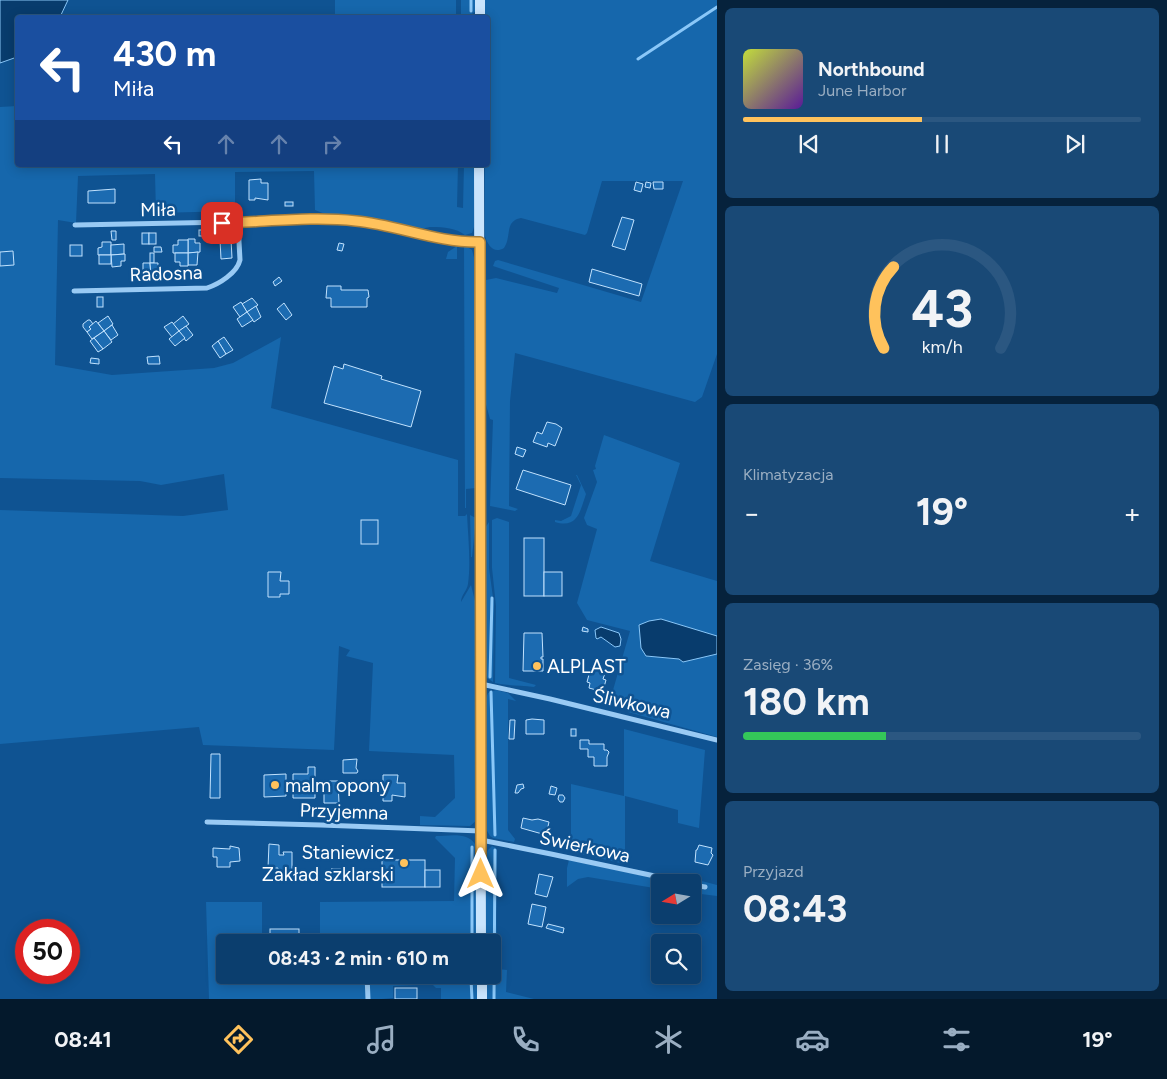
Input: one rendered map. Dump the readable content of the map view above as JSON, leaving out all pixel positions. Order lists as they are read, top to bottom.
{
  "streets": {
    "street": [
      "Miła",
      "Radosna",
      "Śliwkowa",
      "Przyjemna",
      "Świerkowa"
    ]
  },
  "crossings": [
    ["Miła", "Radosna"],
    ["Przyjemna", "Świerkowa"]
  ],
  "places": ["ALPLAST", "malm opony", "Staniewicz Zakład szklarski"],
  "north": "left",
  "page": {
    "turn": ["430 m", "Miła"],
    "song": ["Northbound", "June Harbor"],
    "tile": [
      "Klimatyzacja",
      ["Zasięg · 36%", "180 km"],
      ["Przyjazd", "08:43"]
    ],
    "heat": ["−", "19°", "+"],
    "limit": "50",
    "trip": "08:43 · 2 min · 610 m",
    "tabs": ["08:41", "19°"],
    "gauge": ["43", "km/h"]
  }
}
